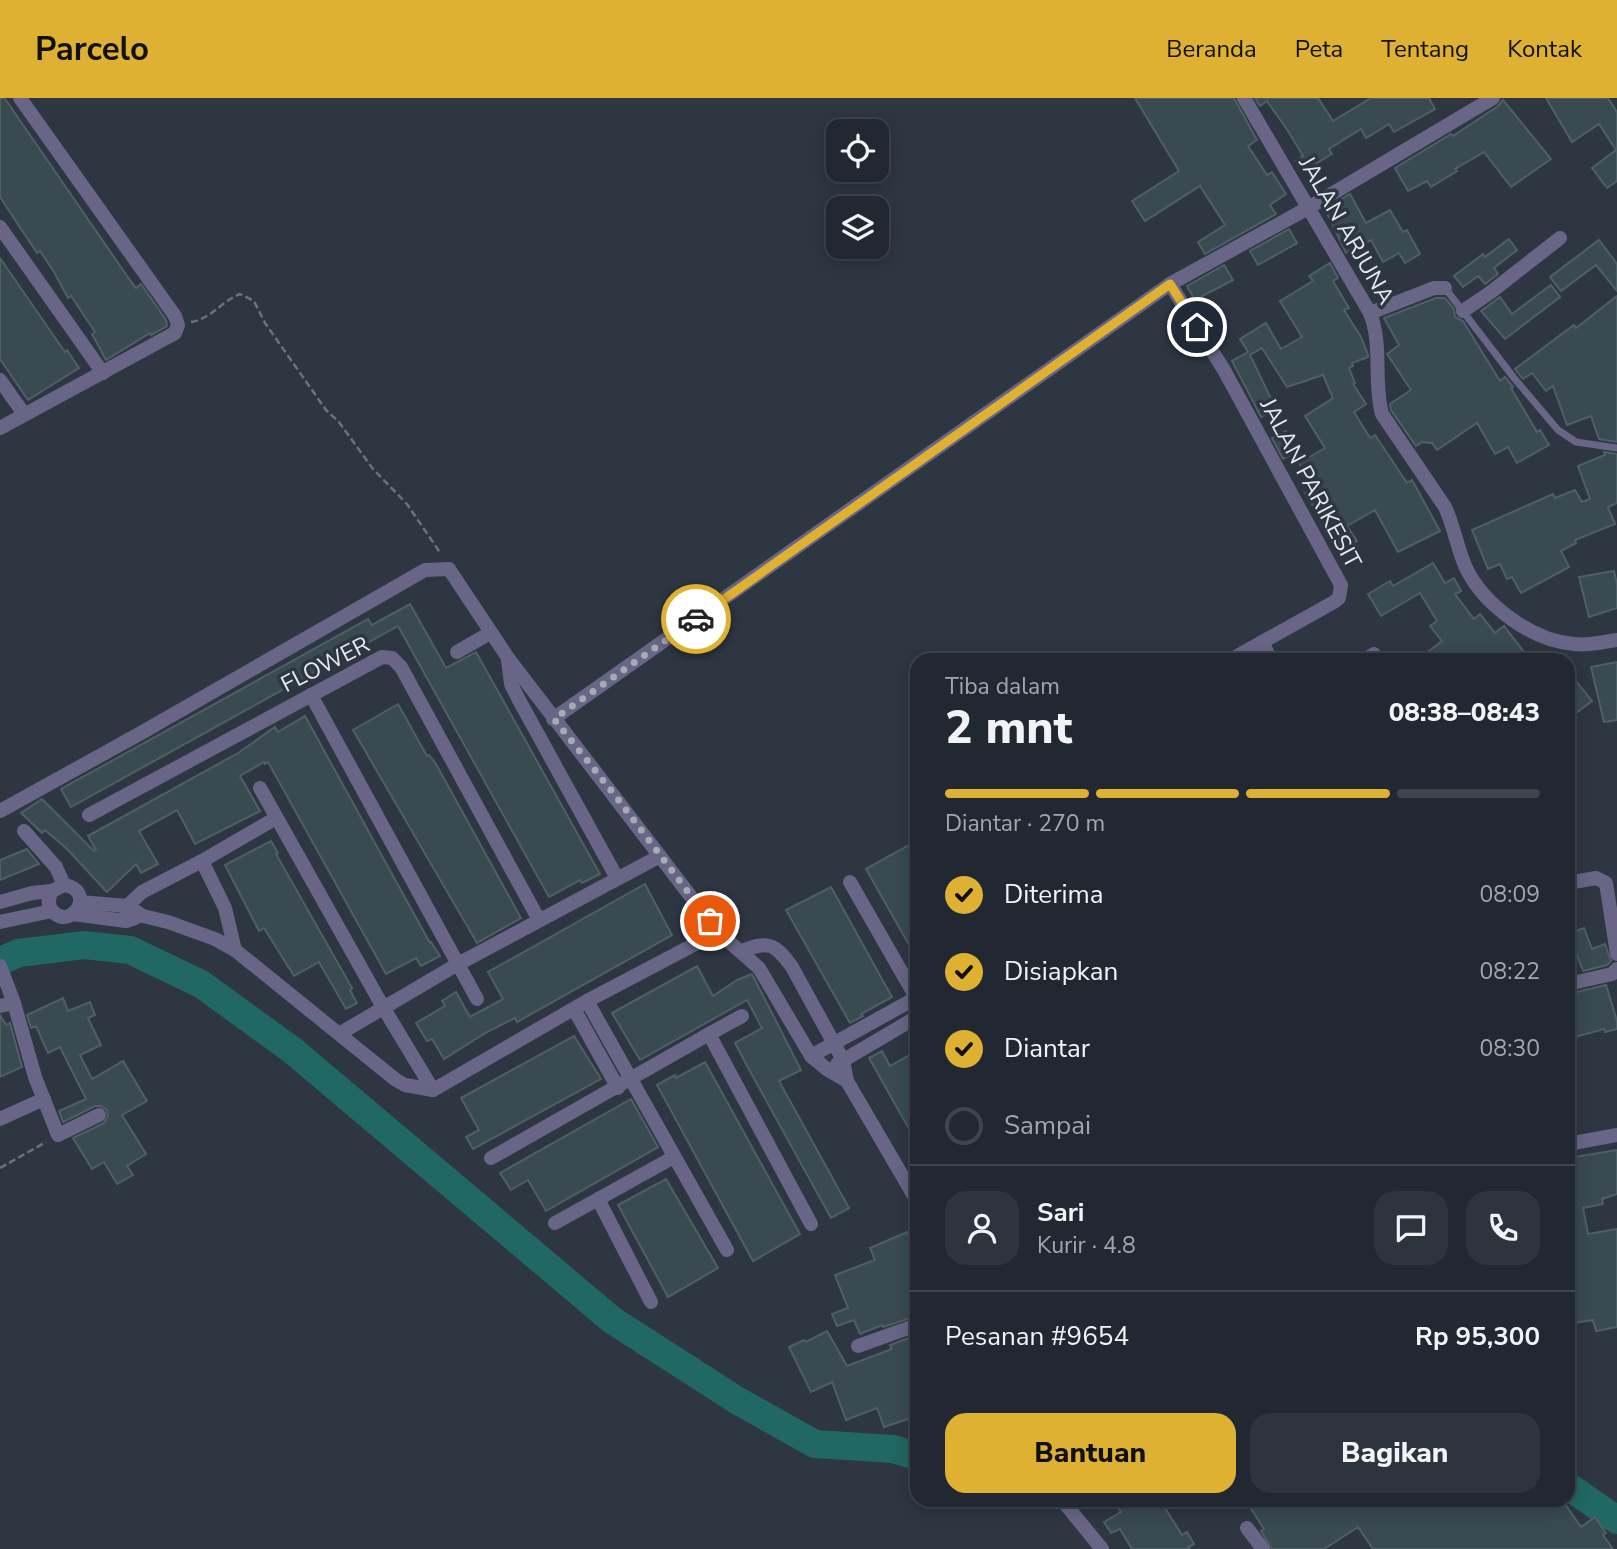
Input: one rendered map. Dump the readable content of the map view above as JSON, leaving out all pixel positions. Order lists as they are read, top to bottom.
{
  "streets": {
    "street": ["JALAN ARJUNA", "JALAN PARIKESIT", "FLOWER"]
  },
  "page": {
    "header": "Parcelo",
    "nav": [
      "Beranda",
      "Peta",
      "Tentang",
      "Kontak"
    ],
    "heading": ["2 mnt", "Tiba dalam", "08:38–08:43"],
    "panel": [
      "Sari",
      "Kurir · 4.8",
      "Pesanan #9654",
      "Rp 95,300"
    ],
    "bar": "Diantar · 270 m",
    "list": [
      ["Diterima", "08:09"],
      ["Disiapkan", "08:22"],
      ["Diantar", "08:30"],
      "Sampai"
    ],
    "buttons": ["Bantuan", "Bagikan"]
  }
}
